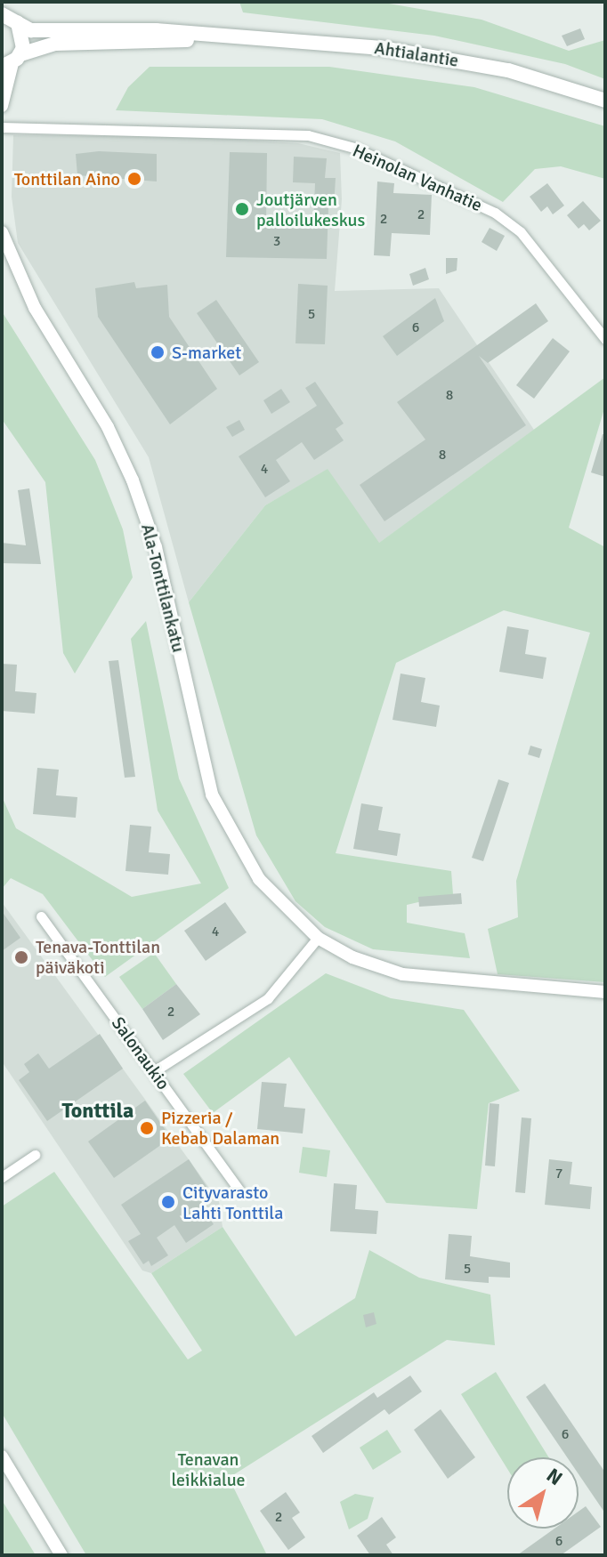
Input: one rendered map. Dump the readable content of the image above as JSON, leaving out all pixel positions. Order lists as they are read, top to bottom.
{
  "streets": {
    "main road": ["Ahtialantie"],
    "street": ["Heinolan Vanhatie", "Ala-Tonttilankatu", "Salonaukio"]
  },
  "districts": ["Tonttila"],
  "parks": ["Tenavan leikkialue"],
  "places": [
    "Tonttilan Aino",
    "Joutjärven palloilukeskus",
    "S-market",
    "Tenava-Tonttilan päiväkoti",
    "Pizzeria / Kebab Dalaman",
    "Cityvarasto Lahti Tonttila"
  ],
  "house_numbers": [
    "2",
    "2",
    "3",
    "5",
    "6",
    "8",
    "8",
    "4",
    "4",
    "2",
    "7",
    "5",
    "6",
    "2",
    "6"
  ],
  "north": "top right"
}
